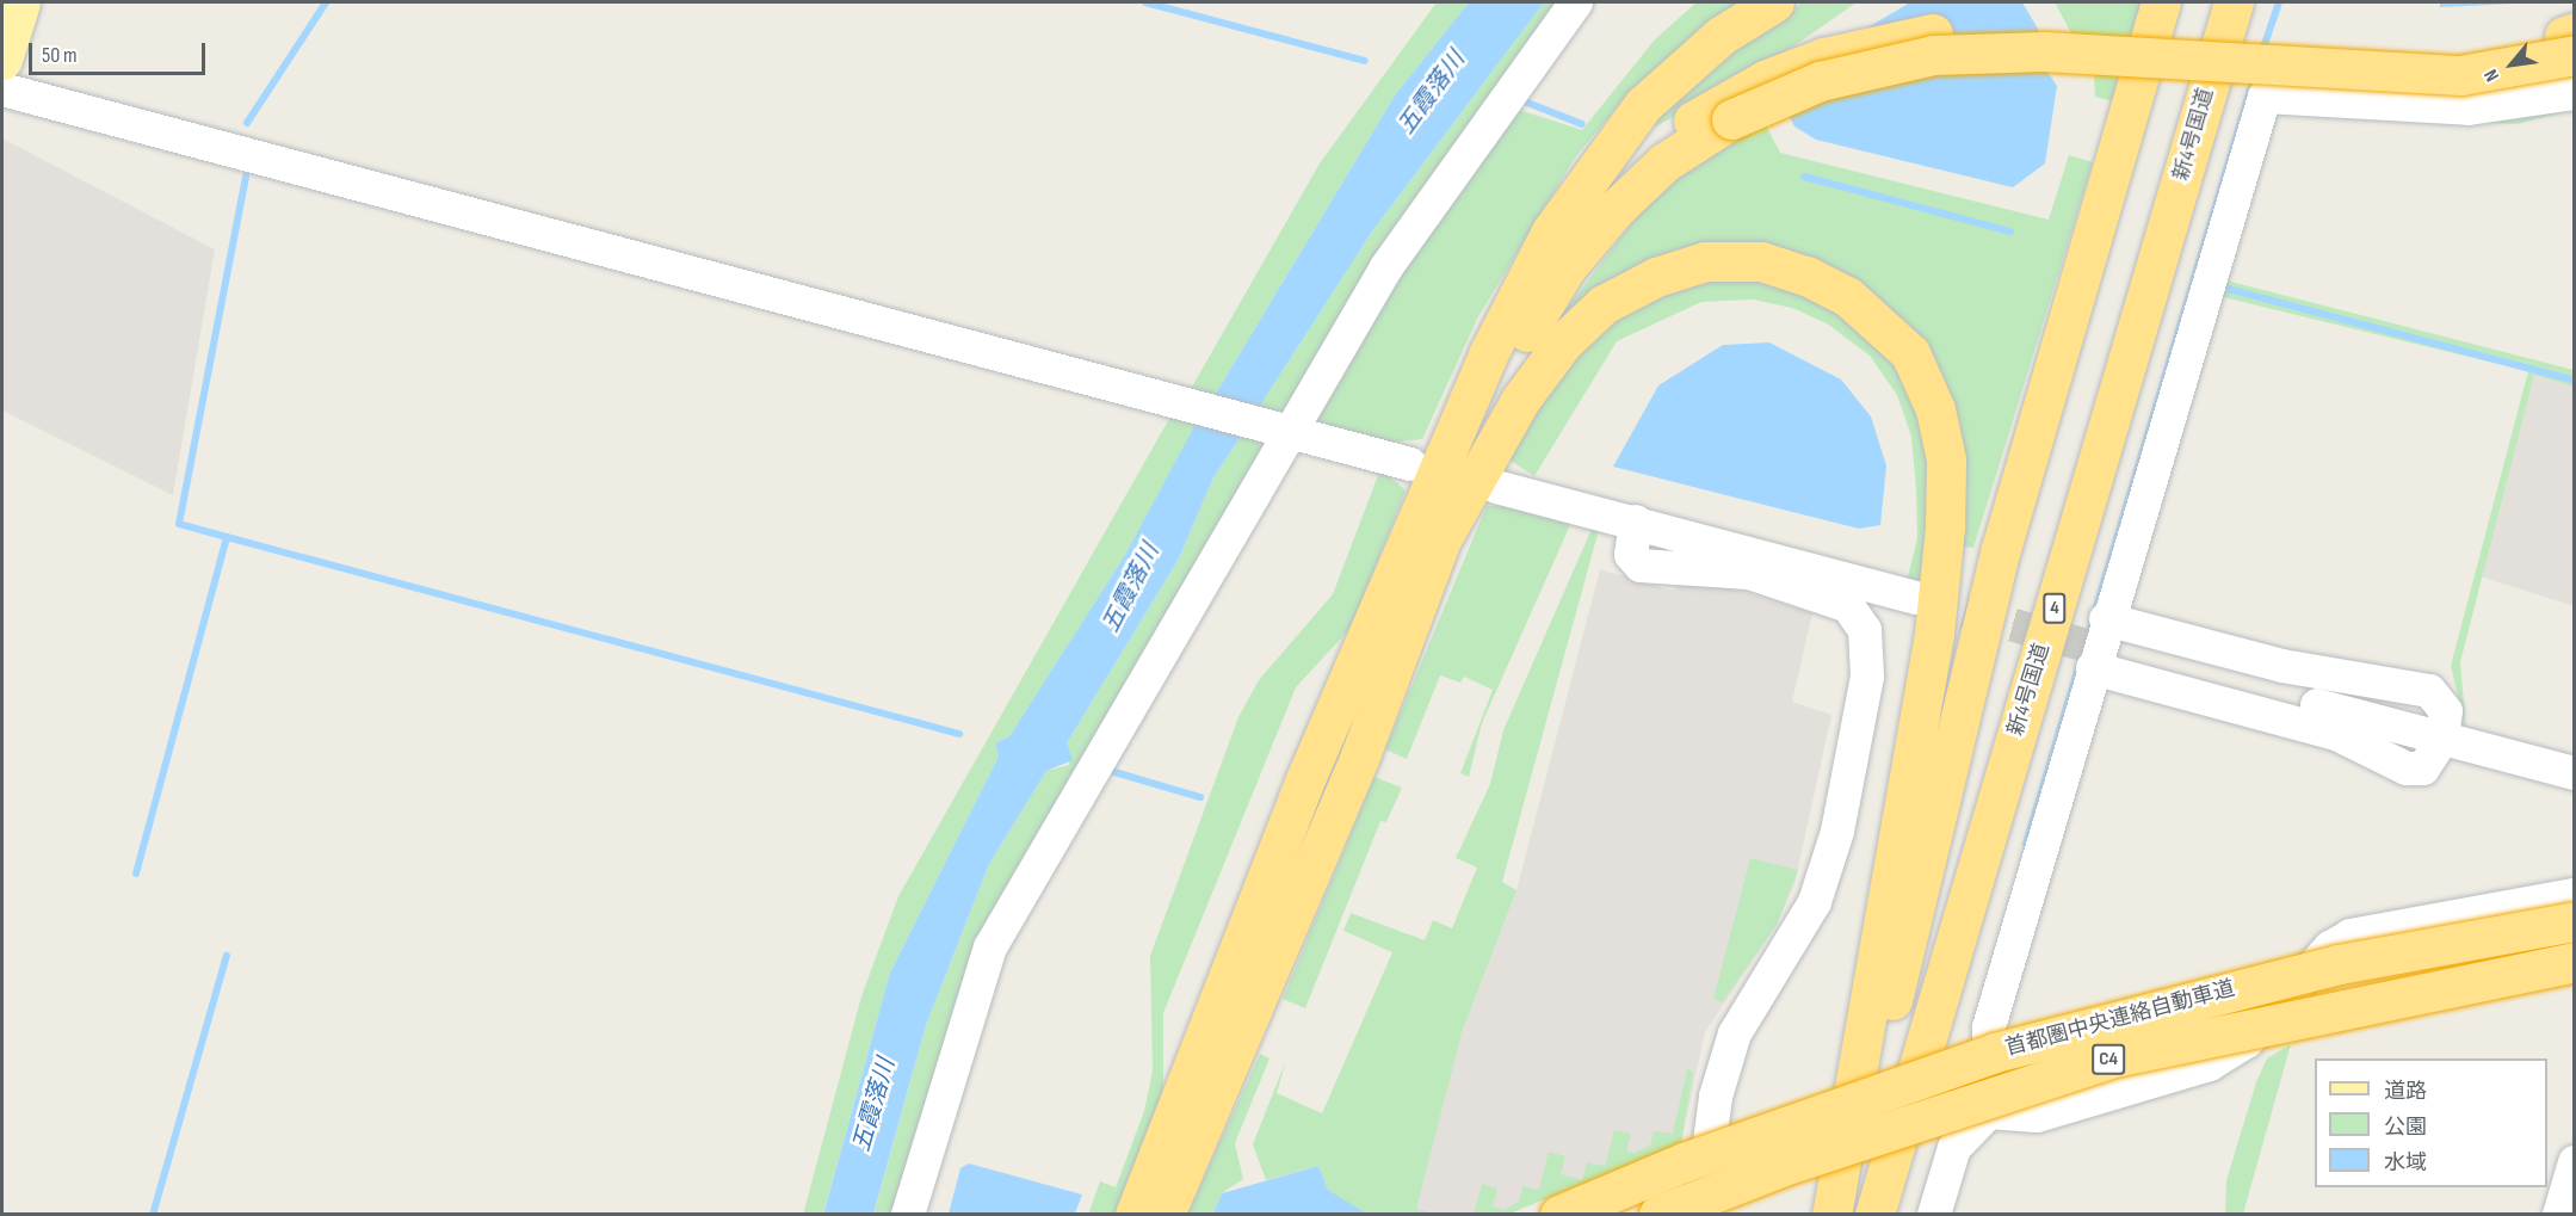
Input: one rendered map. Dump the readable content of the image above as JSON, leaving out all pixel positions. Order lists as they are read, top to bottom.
{
  "streets": {
    "highway": [
      "新4号国道",
      "4",
      "首都圏中央連絡自動車道",
      "C4"
    ]
  },
  "water": ["五霞落川"],
  "legend": ["道路", "公園", "水域"],
  "scale_bar": "50 m",
  "north": "bottom left"
}
